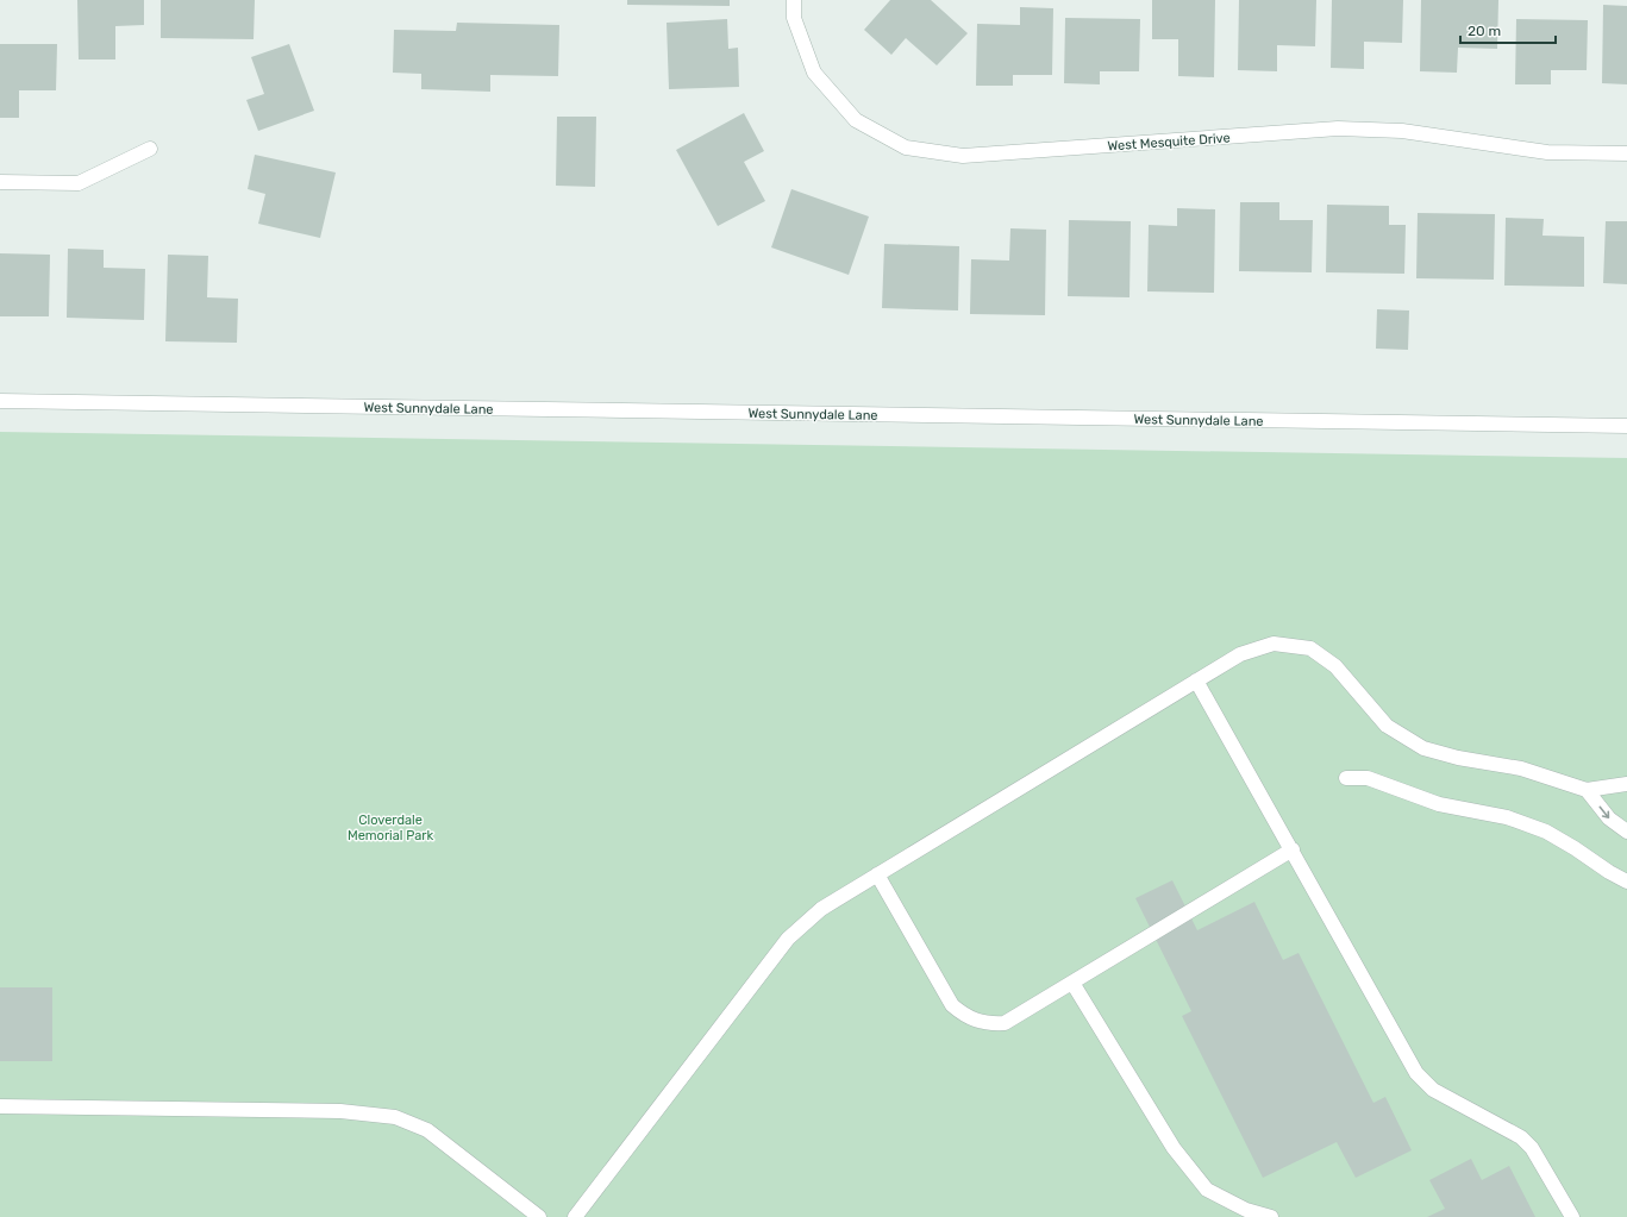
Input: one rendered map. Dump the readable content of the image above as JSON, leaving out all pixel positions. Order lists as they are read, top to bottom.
{
  "streets": {
    "street": ["West Mesquite Drive", "West Sunnydale Lane"]
  },
  "parks": ["Cloverdale Memorial Park"],
  "scale_bar": "20 m"
}
